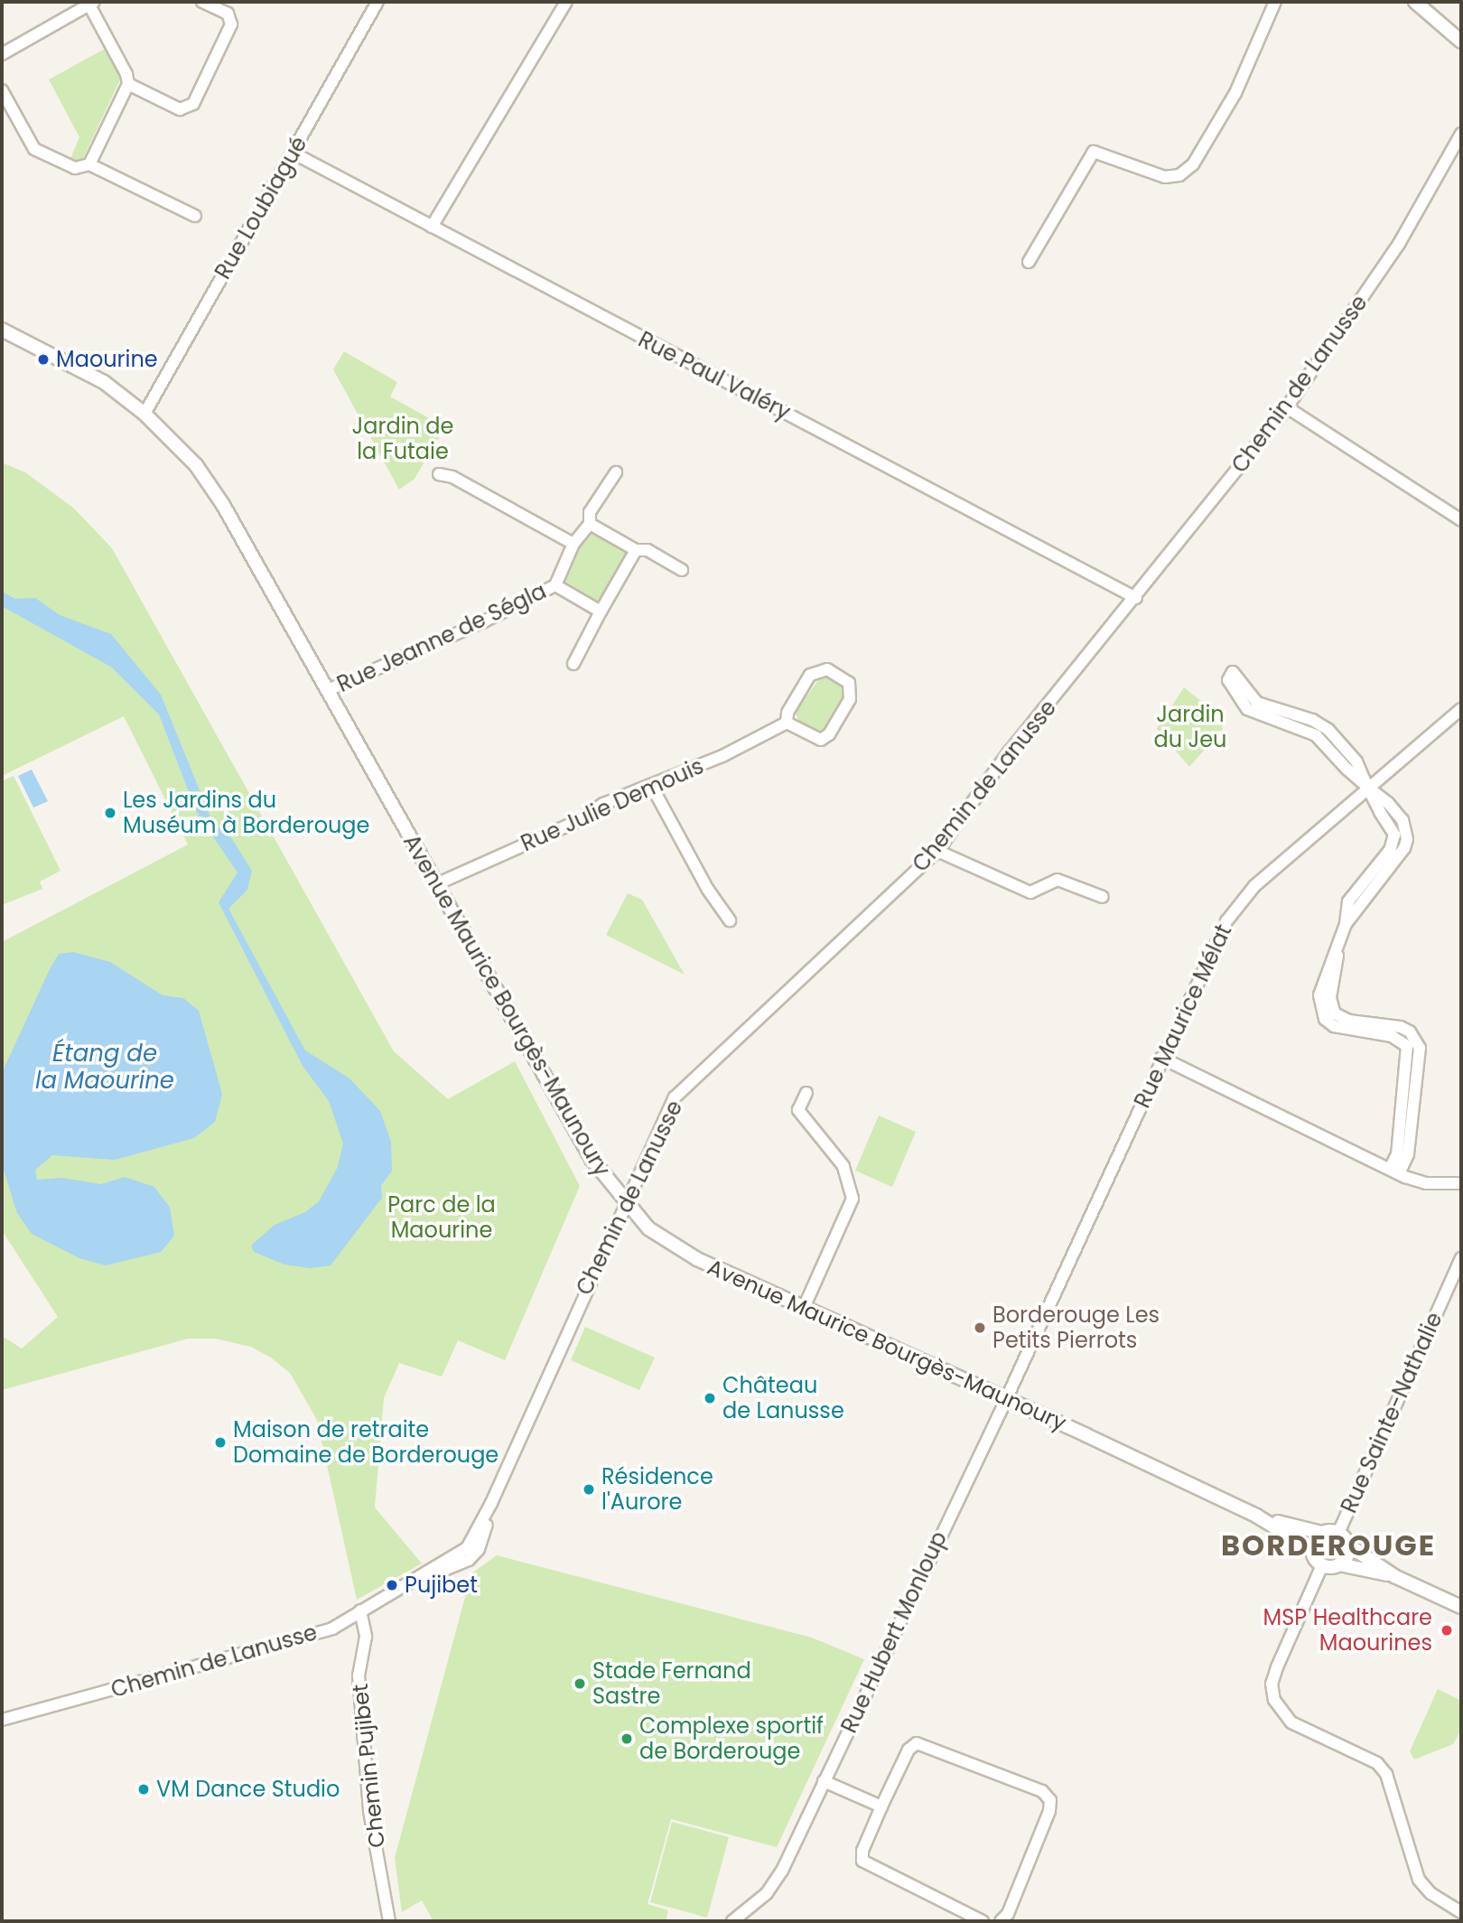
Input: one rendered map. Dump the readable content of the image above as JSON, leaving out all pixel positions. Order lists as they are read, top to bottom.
{
  "streets": {
    "street": [
      "Rue Loubiagué",
      "Rue Paul Valéry",
      "Chemin de Lanusse",
      "Rue Jeanne de Ségla",
      "Rue Julie Demouis",
      "Avenue Maurice Bourgès-Maunoury",
      "Rue Maurice Mélat",
      "Rue Sainte-Nathalie",
      "Rue Hubert Monloup",
      "Chemin Pujibet"
    ]
  },
  "crossings": [
    ["Rue Loubiagué", "Rue Paul Valéry"],
    ["Rue Loubiagué", "Avenue Maurice Bourgès-Maunoury"],
    ["Rue Paul Valéry", "Chemin de Lanusse"],
    ["Chemin de Lanusse", "Avenue Maurice Bourgès-Maunoury"],
    ["Chemin de Lanusse", "Chemin Pujibet"],
    ["Rue Jeanne de Ségla", "Avenue Maurice Bourgès-Maunoury"],
    ["Rue Julie Demouis", "Avenue Maurice Bourgès-Maunoury"],
    ["Avenue Maurice Bourgès-Maunoury", "Rue Maurice Mélat"],
    ["Avenue Maurice Bourgès-Maunoury", "Rue Sainte-Nathalie"],
    ["Avenue Maurice Bourgès-Maunoury", "Rue Hubert Monloup"],
    ["Rue Maurice Mélat", "Rue Hubert Monloup"]
  ],
  "districts": ["BORDEROUGE"],
  "water": ["Étang de la Maourine"],
  "parks": ["Jardin de la Futaie", "Jardin du Jeu", "Parc de la Maourine"],
  "places": [
    "Maourine",
    "Les Jardins du Muséum à Borderouge",
    "Borderouge Les Petits Pierrots",
    "Château de Lanusse",
    "Maison de retraite Domaine de Borderouge",
    "Résidence l'Aurore",
    "Pujibet",
    "MSP Healthcare Maourines",
    "Stade Fernand Sastre",
    "Complexe sportif de Borderouge",
    "VM Dance Studio"
  ]
}
